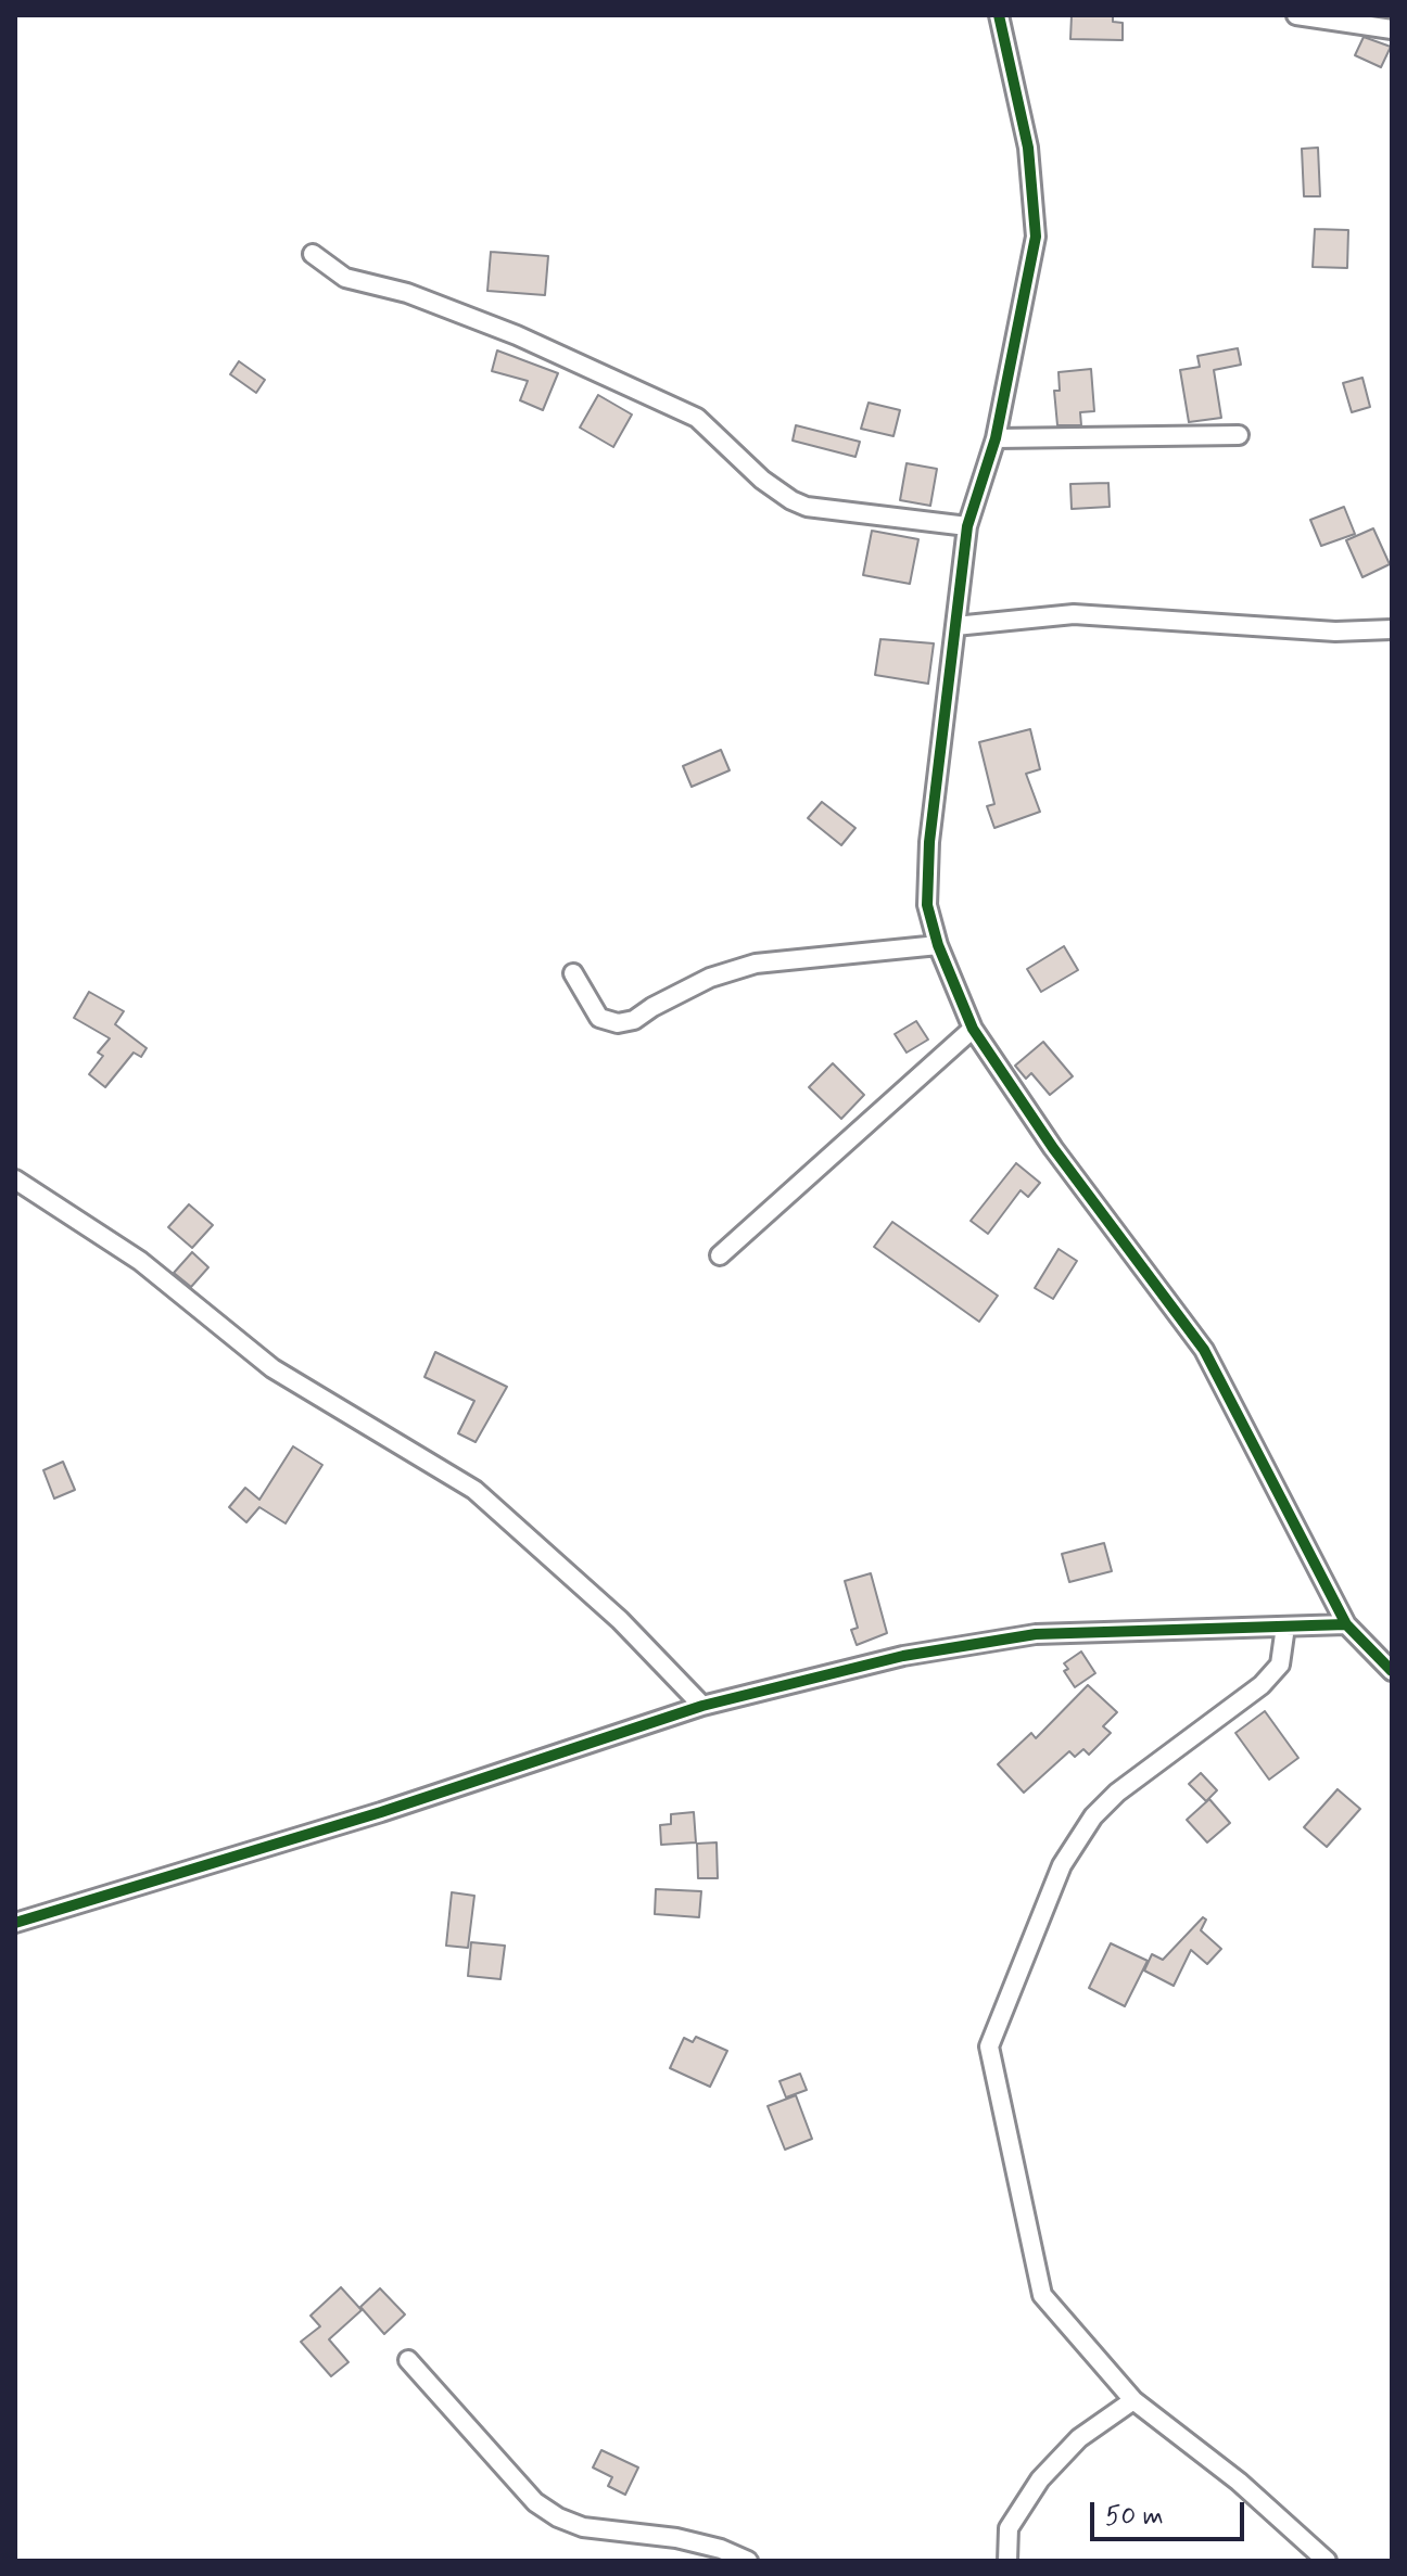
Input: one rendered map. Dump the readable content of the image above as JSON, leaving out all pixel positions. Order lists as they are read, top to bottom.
{
  "scale_bar": "50 m"
}
